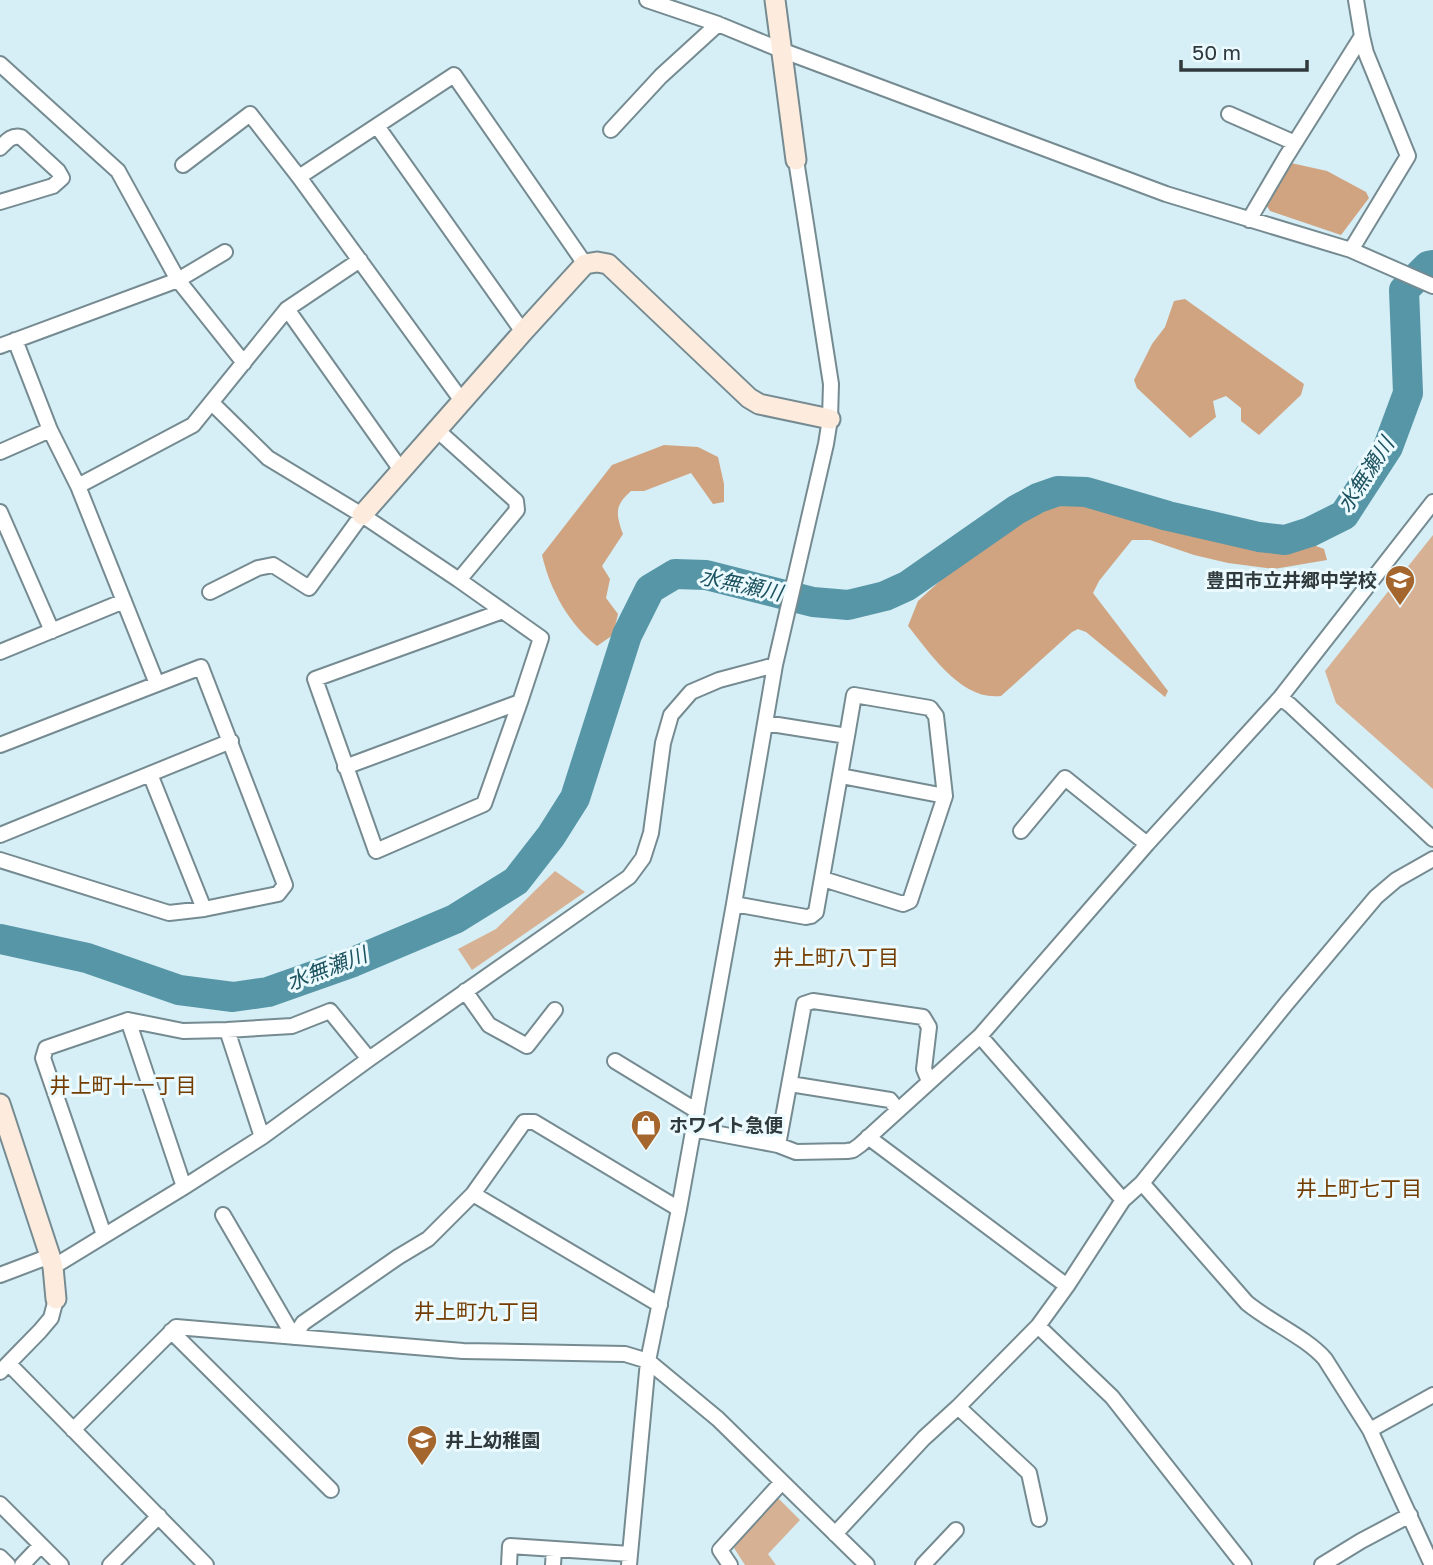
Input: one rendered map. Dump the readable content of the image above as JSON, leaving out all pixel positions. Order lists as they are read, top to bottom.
{
  "districts": [
    "井上町八丁目",
    "井上町十一丁目",
    "井上町七丁目",
    "井上町九丁目"
  ],
  "water": ["水無瀬川"],
  "places": {
    "school or university": ["豊田市立井郷中学校", "井上幼稚園"],
    "shop": ["ホワイト急便"]
  },
  "scale_bar": "50 m"
}
